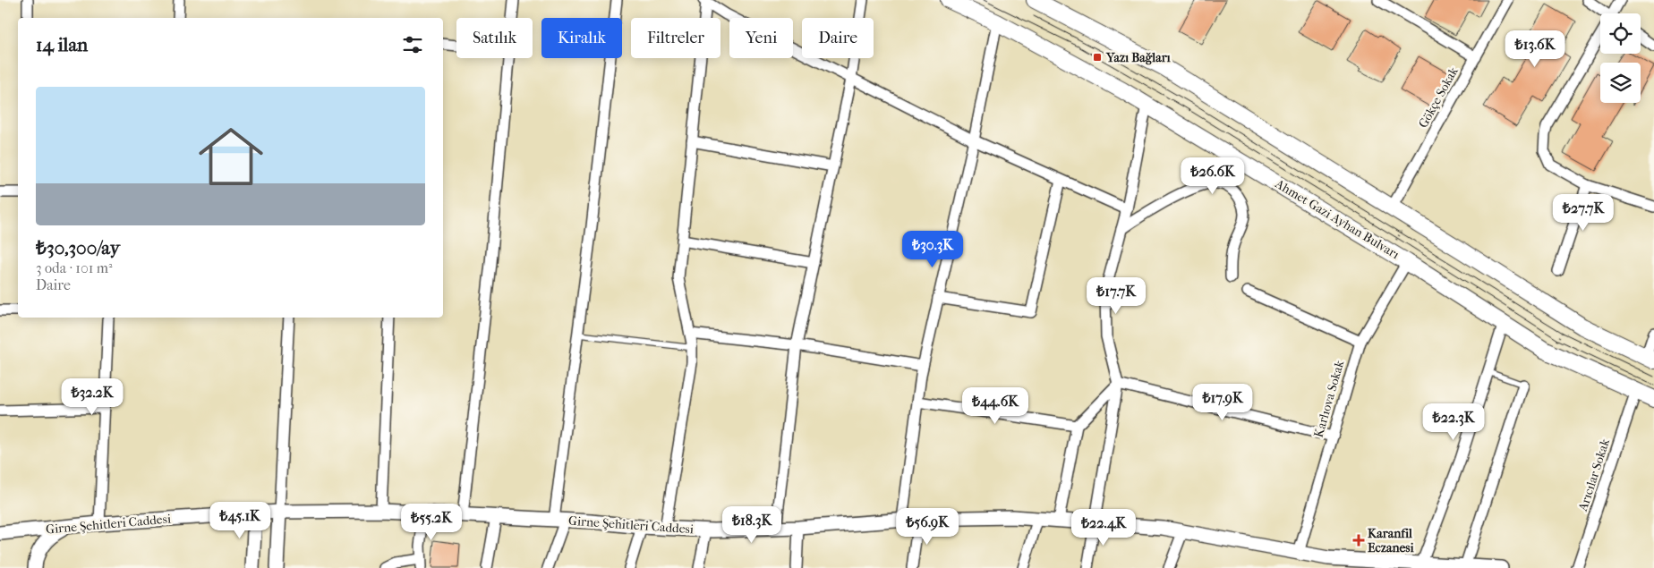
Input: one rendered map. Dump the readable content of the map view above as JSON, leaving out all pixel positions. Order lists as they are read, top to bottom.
{
  "streets": {
    "main road": ["Ahmet Gazi Ayhan Bulvarı"],
    "street": [
      "Gökçe Sokak",
      "Karlıova Sokak",
      "Arıcılar Sokak",
      "Girne Şehitleri Caddesi"
    ]
  },
  "crossings": [
    ["Ahmet Gazi Ayhan Bulvarı", "Karlıova Sokak"],
    ["Ahmet Gazi Ayhan Bulvarı", "Arıcılar Sokak"],
    ["Karlıova Sokak", "Girne Şehitleri Caddesi"]
  ],
  "places": {
    "transit": ["Yazı Bağları"],
    "health": ["Karanfil Eczanesi"]
  },
  "page": {
    "chip": [
      "Satılık",
      "Kiralık",
      "Filtreler",
      "Yeni",
      "Daire"
    ],
    "heading": "14 ilan",
    "price": [
      "₺13.6K",
      "₺26.6K",
      "₺27.7K",
      "₺30.3K",
      "₺17.7K",
      "₺32.2K",
      "₺17.9K",
      "₺44.6K",
      "₺22.3K",
      "₺45.1K",
      "₺55.2K",
      "₺18.3K",
      "₺56.9K",
      "₺22.4K"
    ],
    "list": [
      {
        "name": "₺30,300/ay",
        "note": "3 oda · 101 m² · Daire"
      }
    ]
  }
}
